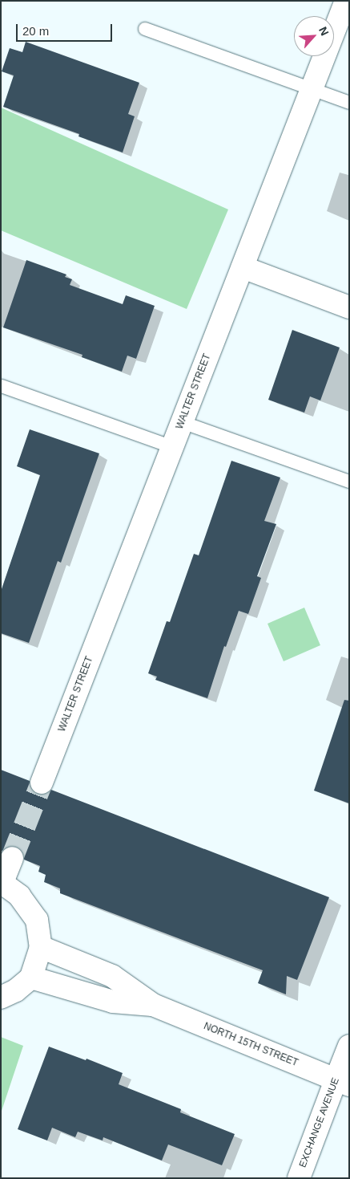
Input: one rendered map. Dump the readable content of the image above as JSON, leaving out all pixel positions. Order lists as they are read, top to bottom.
{
  "streets": {
    "street": ["WALTER STREET", "NORTH 15TH STREET", "EXCHANGE AVENUE"]
  },
  "crossings": [
    ["NORTH 15TH STREET", "EXCHANGE AVENUE"]
  ],
  "scale_bar": "20 m",
  "north": "top right"
}
